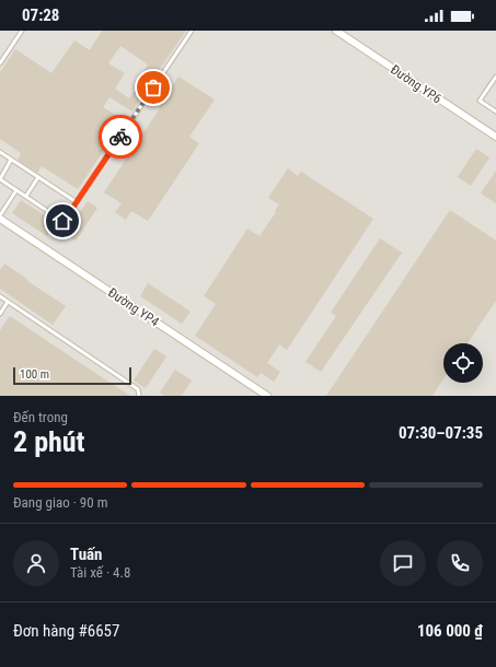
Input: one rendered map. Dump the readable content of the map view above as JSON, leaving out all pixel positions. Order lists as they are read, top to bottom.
{
  "streets": {
    "street": ["Đường YP6", "Đường YP4"]
  },
  "scale_bar": "100 m",
  "page": {
    "status": "07:28",
    "scale": "100 m",
    "heading": ["2 phút", "Đến trong", "07:30–07:35"],
    "panel": [
      "Tuấn",
      "Tài xế · 4.8",
      "Đơn hàng #6657",
      "106 000 ₫"
    ],
    "bar": "Đang giao · 90 m"
  }
}
